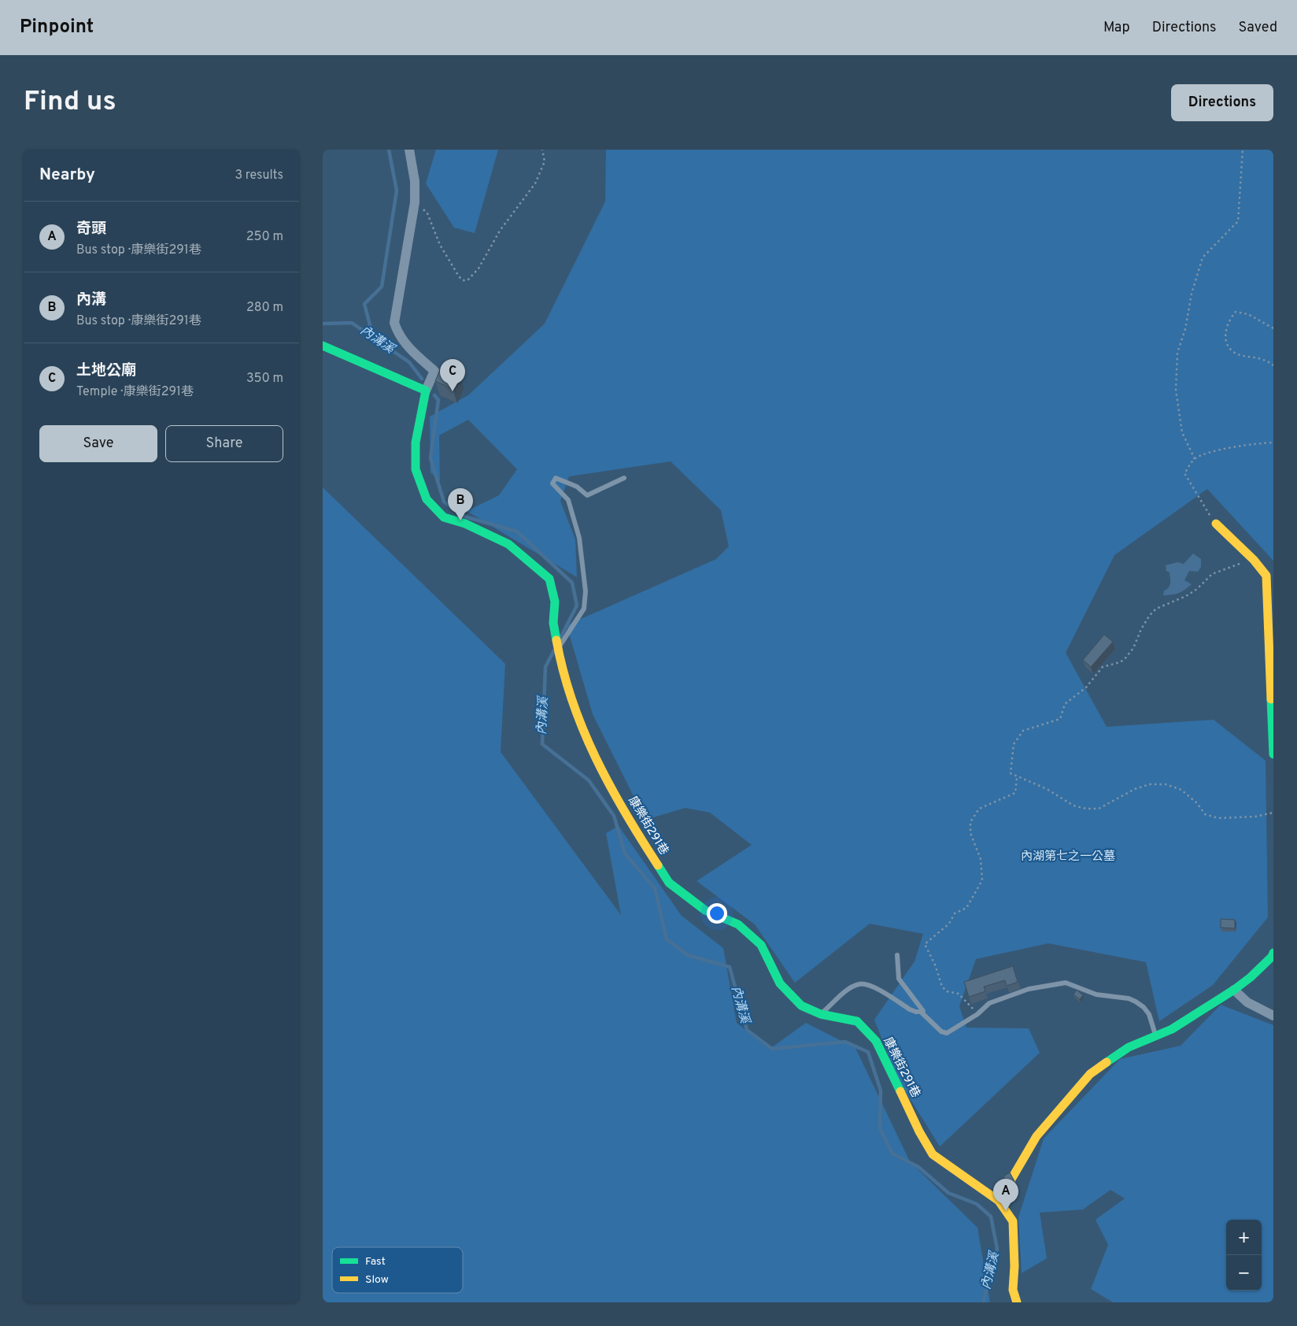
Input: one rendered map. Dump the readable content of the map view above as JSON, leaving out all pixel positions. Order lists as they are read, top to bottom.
{
  "streets": {
    "street": ["康樂街291巷"]
  },
  "water": ["內溝溪"],
  "parks": ["內湖第七之一公墓"],
  "legend": ["Fast", "Slow"],
  "page": {
    "header": "Pinpoint",
    "nav": ["Map", "Directions", "Saved"],
    "buttons": [
      "Directions",
      ["Save", "Share"]
    ],
    "title": "Find us",
    "heading": ["Nearby", "3 results"],
    "list": [
      {
        "mark": "A",
        "name": "奇頭",
        "note": "Bus stop · 康樂街291巷",
        "value": "250 m"
      },
      {
        "mark": "B",
        "name": "內溝",
        "note": "Bus stop · 康樂街291巷",
        "value": "280 m"
      },
      {
        "mark": "C",
        "name": "土地公廟",
        "note": "Temple · 康樂街291巷",
        "value": "350 m"
      }
    ],
    "pins": ["C", "B", "A"],
    "map_buttons": ["+", "−"]
  }
}
